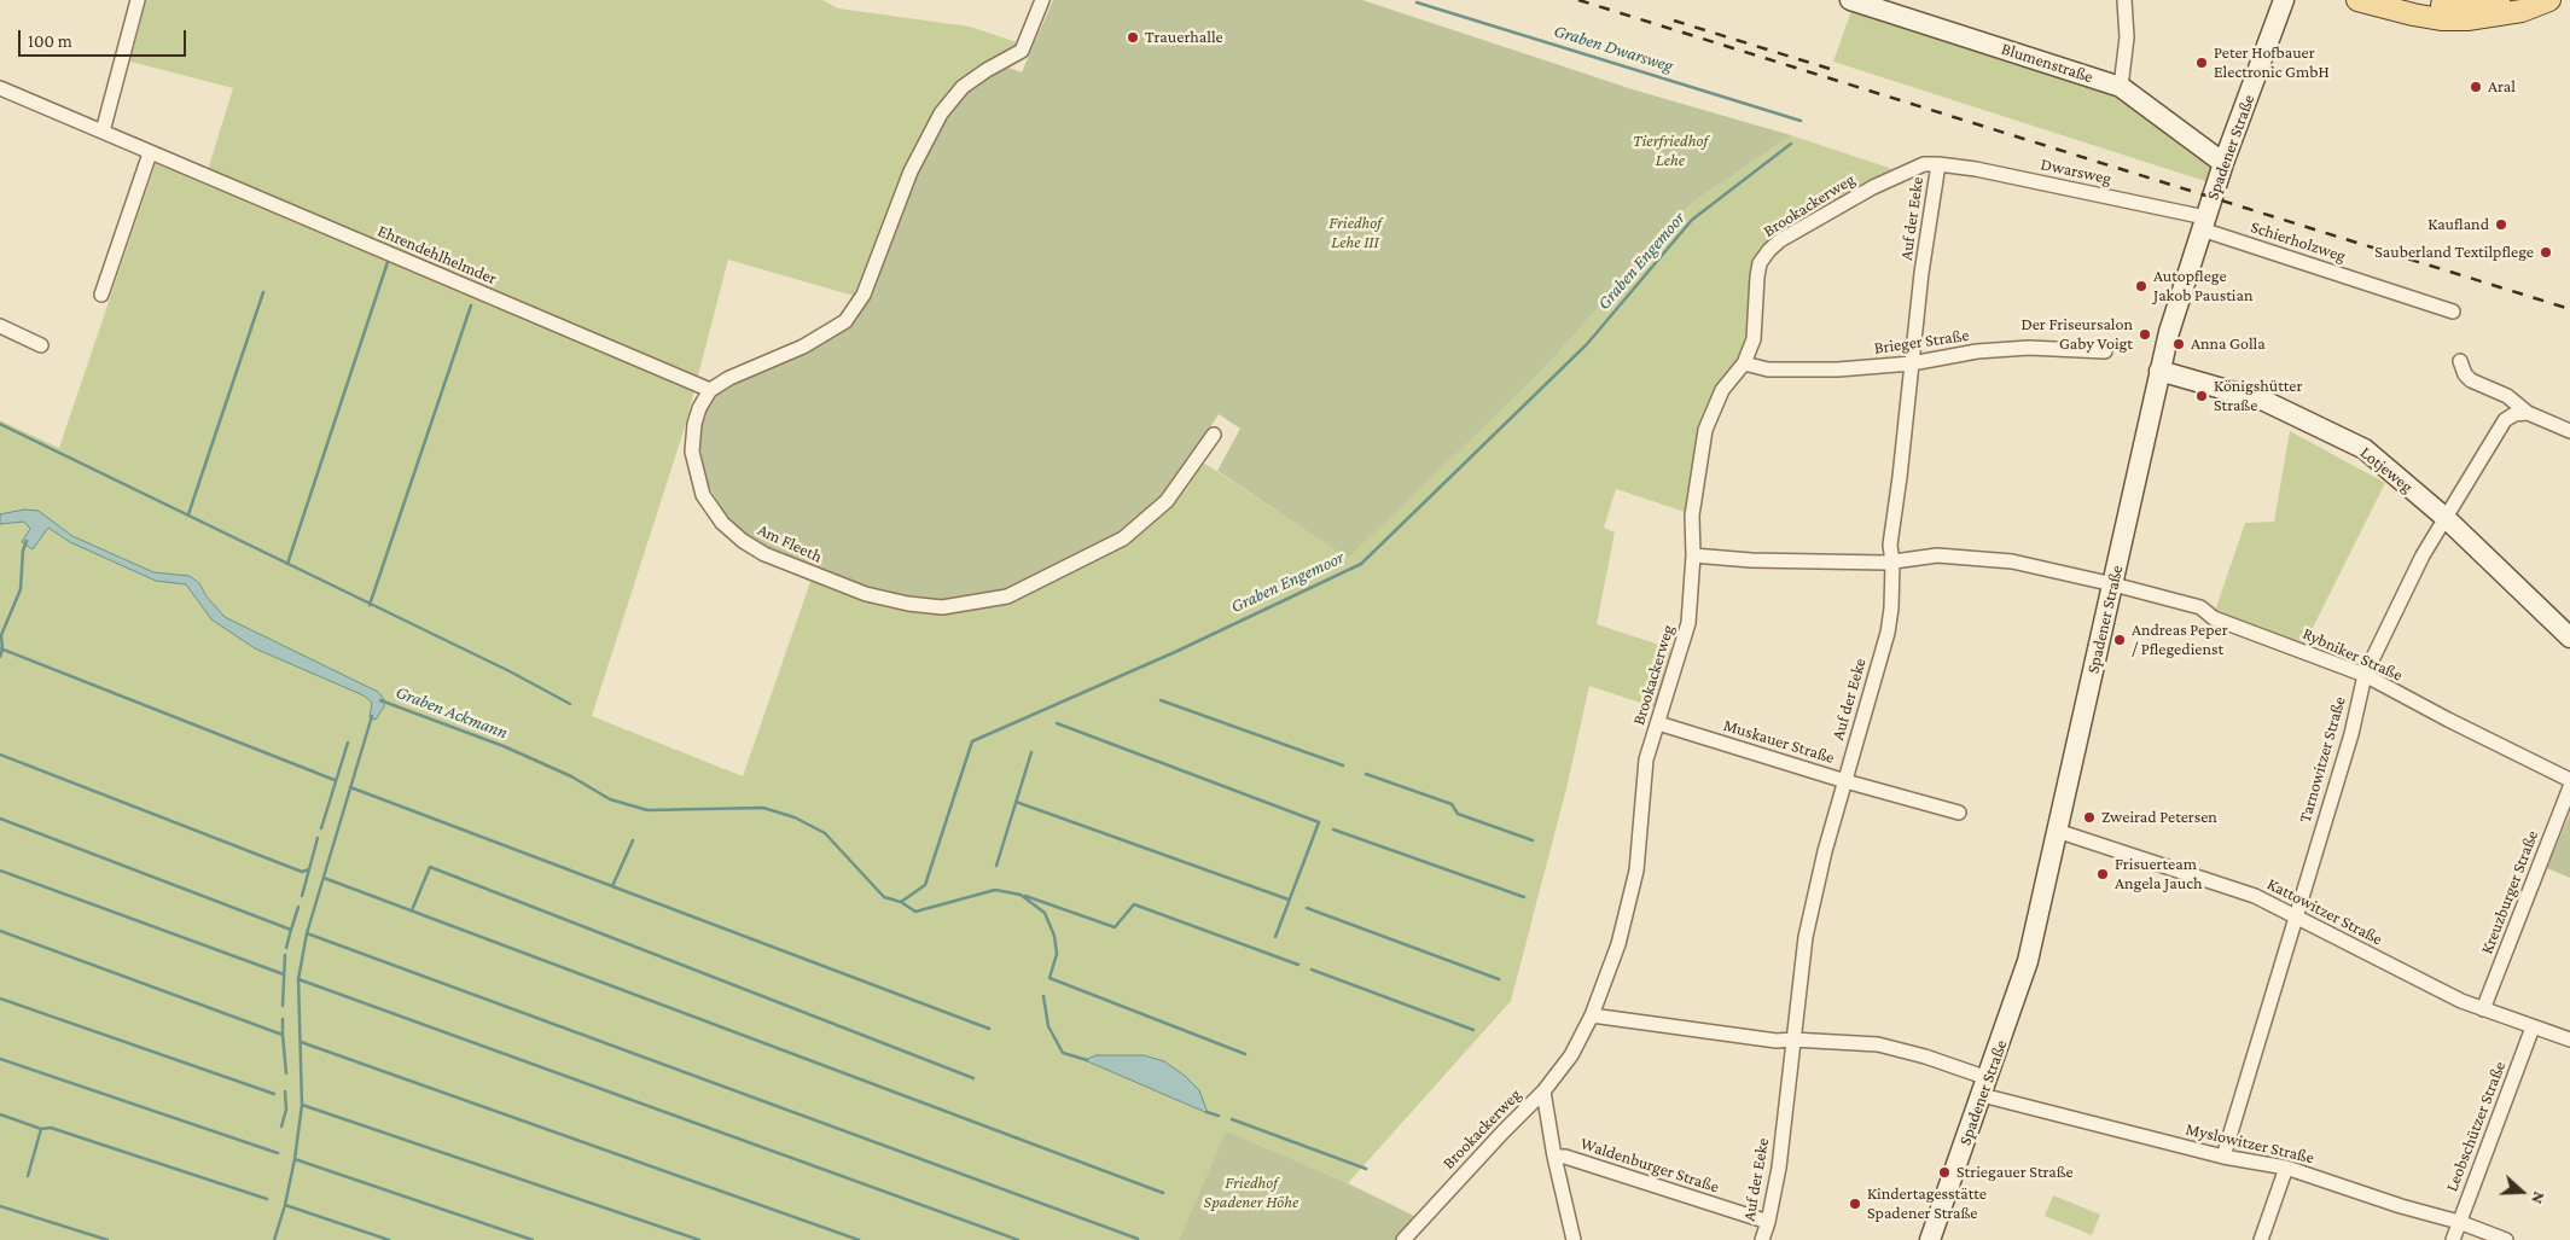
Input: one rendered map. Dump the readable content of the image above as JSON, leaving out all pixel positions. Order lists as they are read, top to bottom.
{
  "streets": {
    "street": [
      "Blumenstraße",
      "Spadener Straße",
      "Dwarsweg",
      "Brookackerweg",
      "Auf der Eeke",
      "Schierholzweg",
      "Ehrendehlhelmder",
      "Brieger Straße",
      "Lotjeweg",
      "Am Fleeth",
      "Rybniker Straße",
      "Muskauer Straße",
      "Tarnowitzer Straße",
      "Kreuzburger Straße",
      "Kattowitzer Straße",
      "Leobschützer Straße",
      "Myslowitzer Straße",
      "Waldenburger Straße"
    ]
  },
  "crossings": [
    ["Blumenstraße", "Spadener Straße"],
    ["Spadener Straße", "Dwarsweg"],
    ["Spadener Straße", "Schierholzweg"],
    ["Spadener Straße", "Lotjeweg"],
    ["Spadener Straße", "Rybniker Straße"],
    ["Spadener Straße", "Kattowitzer Straße"],
    ["Spadener Straße", "Myslowitzer Straße"],
    ["Dwarsweg", "Brookackerweg"],
    ["Dwarsweg", "Auf der Eeke"],
    ["Dwarsweg", "Schierholzweg"],
    ["Brookackerweg", "Auf der Eeke"],
    ["Brookackerweg", "Brieger Straße"],
    ["Brookackerweg", "Muskauer Straße"],
    ["Auf der Eeke", "Brieger Straße"],
    ["Auf der Eeke", "Muskauer Straße"],
    ["Auf der Eeke", "Waldenburger Straße"],
    ["Ehrendehlhelmder", "Am Fleeth"],
    ["Lotjeweg", "Tarnowitzer Straße"],
    ["Rybniker Straße", "Tarnowitzer Straße"],
    ["Tarnowitzer Straße", "Kattowitzer Straße"],
    ["Tarnowitzer Straße", "Myslowitzer Straße"],
    ["Kreuzburger Straße", "Kattowitzer Straße"],
    ["Kattowitzer Straße", "Leobschützer Straße"],
    ["Leobschützer Straße", "Myslowitzer Straße"]
  ],
  "water": ["Graben Dwarsweg", "Graben Engemoor", "Graben Ackmann"],
  "parks": ["Tierfriedhof Lehe", "Friedhof Lehe III", "Friedhof Spadener Höhe"],
  "places": [
    "Trauerhalle",
    "Peter Hofbauer Electronic GmbH",
    "Aral",
    "Kaufland",
    "Sauberland Textilpflege",
    "Autopflege Jakob Paustian",
    "Der Friseursalon Gaby Voigt",
    "Anna Golla",
    "Königshütter Straße",
    "Andreas Peper / Pflegedienst",
    "Zweirad Petersen",
    "Frisuerteam Angela Jauch",
    "Striegauer Straße",
    "Kindertagesstätte Spadener Straße"
  ],
  "scale_bar": "100 m",
  "north": "right"
}
